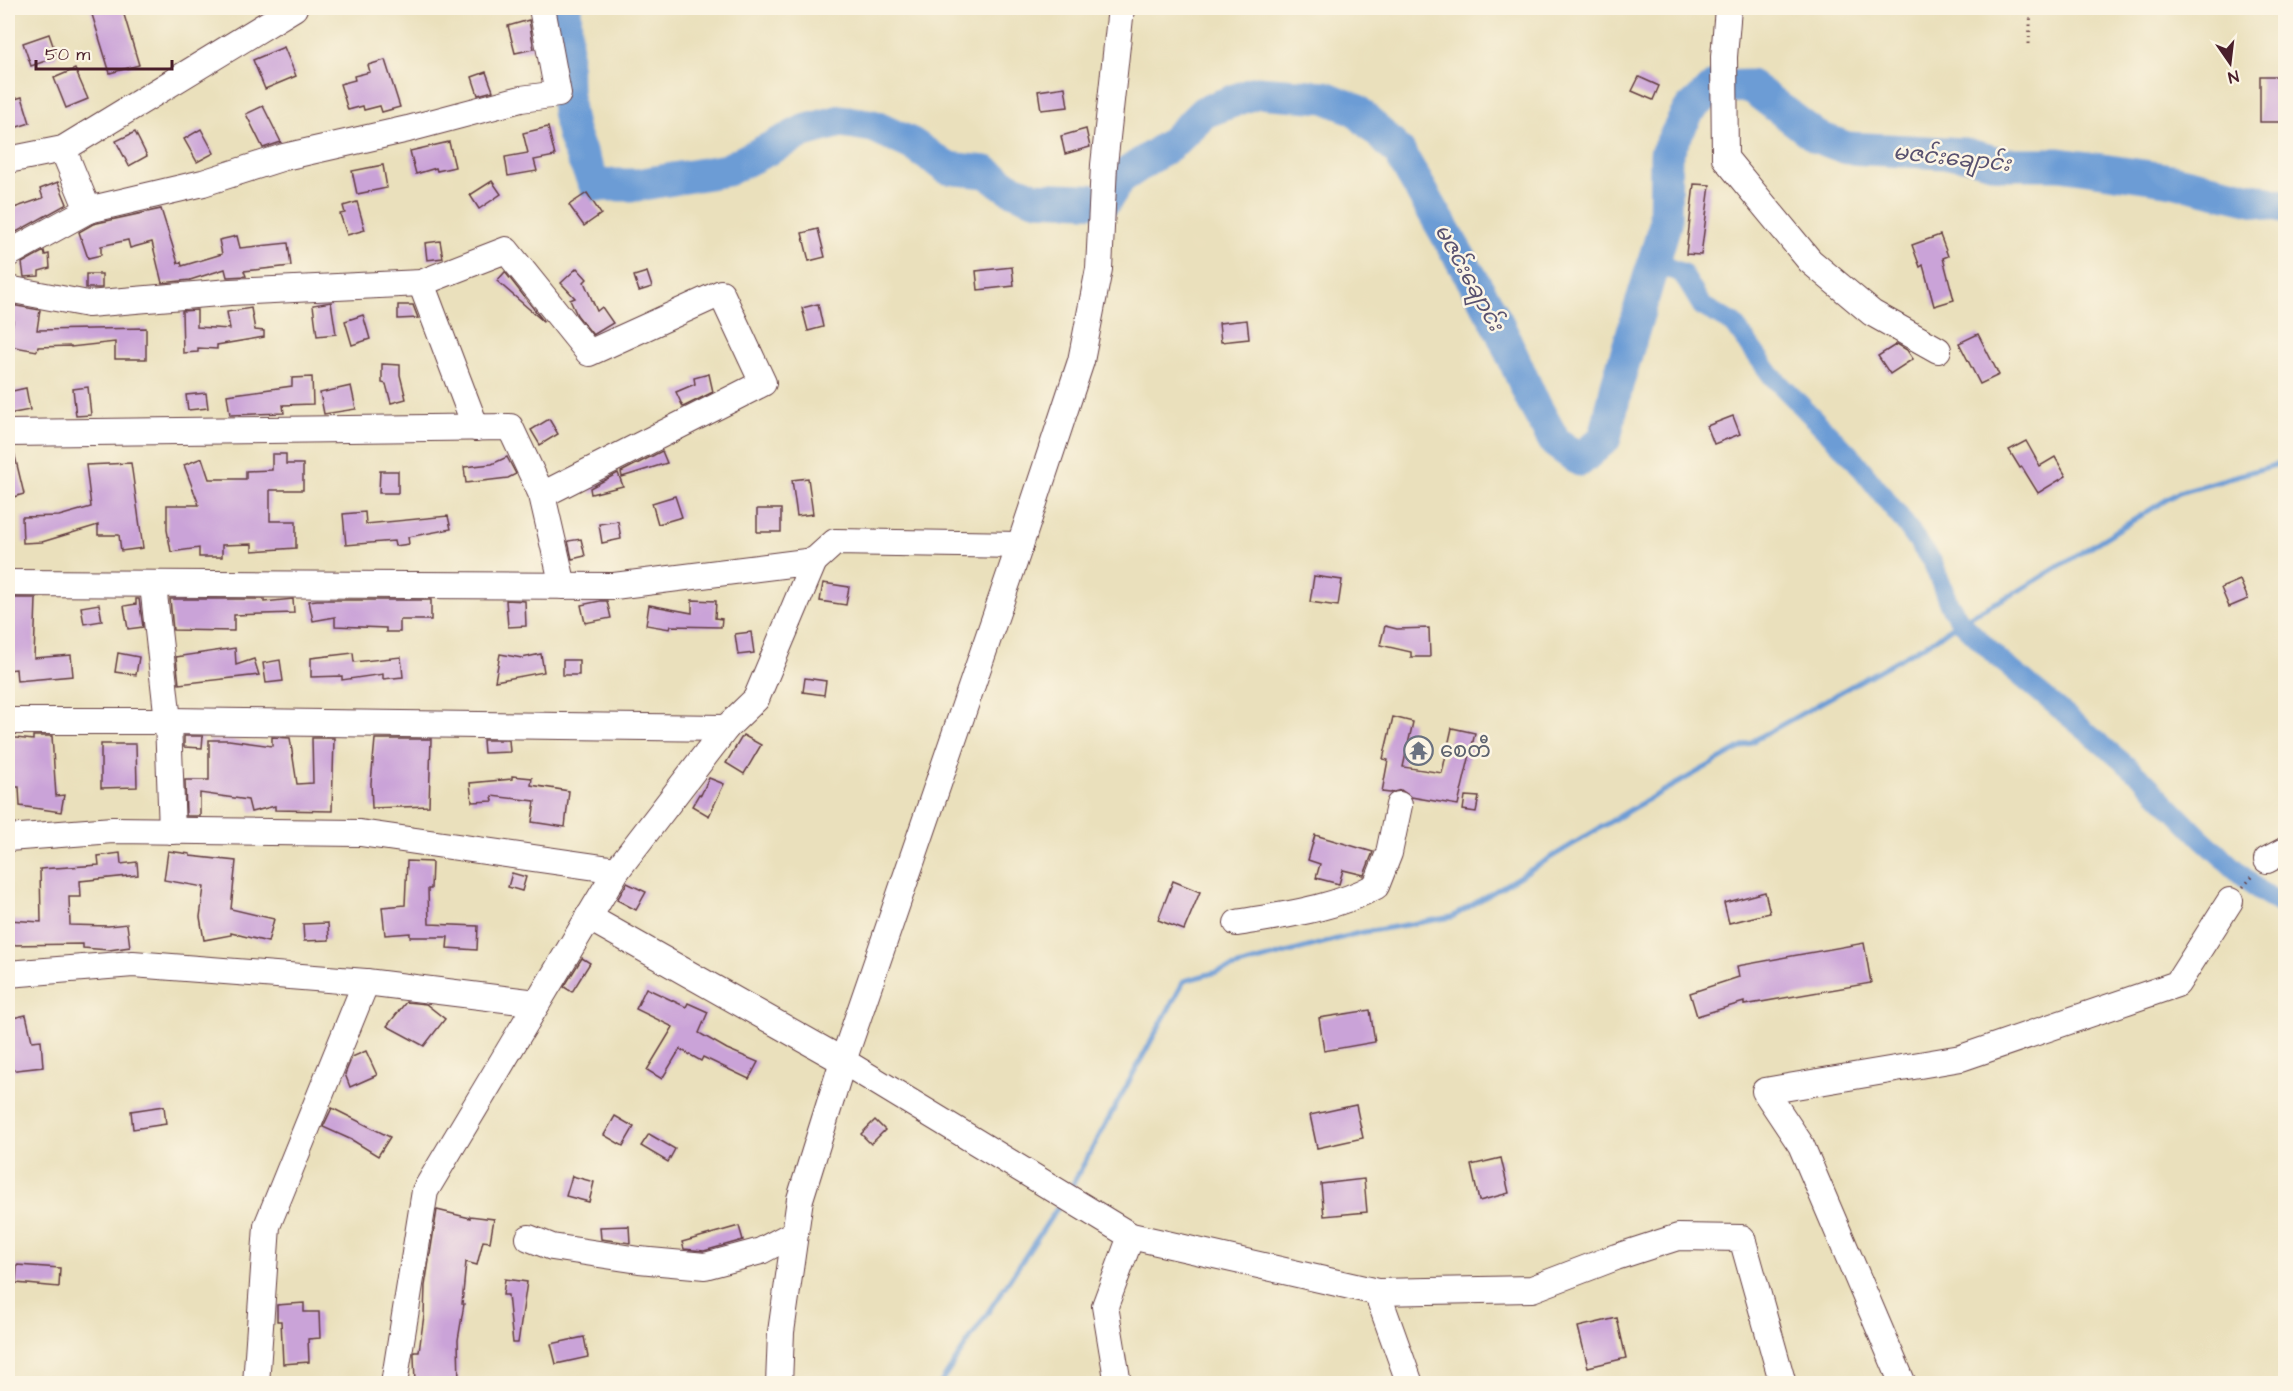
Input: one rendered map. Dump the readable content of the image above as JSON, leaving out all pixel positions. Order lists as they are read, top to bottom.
{
  "water": ["မဇင်းချောင်း"],
  "places": {
    "temple": ["စေတီ"]
  },
  "scale_bar": "50 m",
  "north": "bottom"
}
